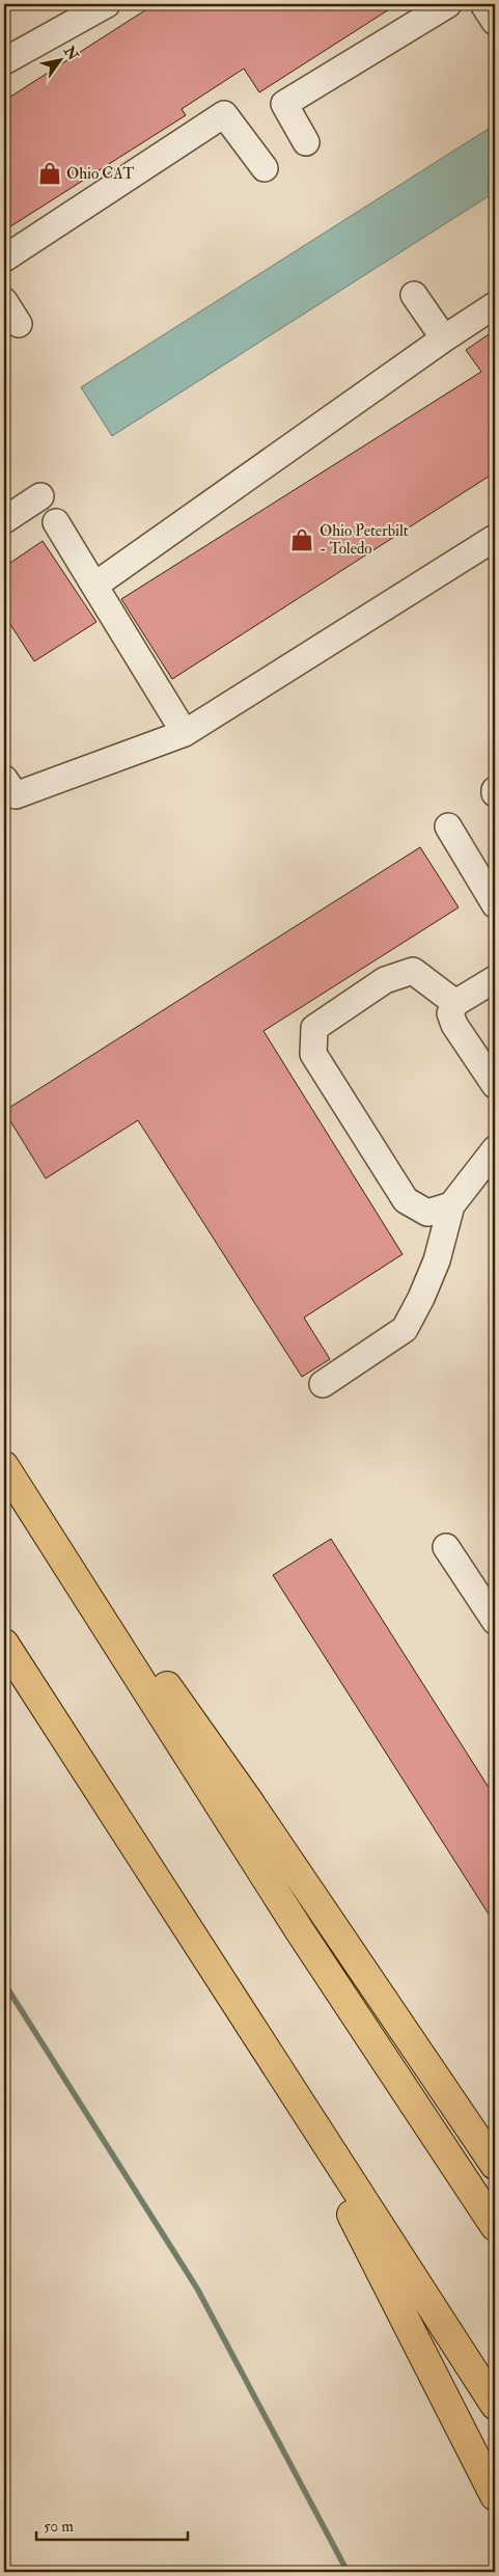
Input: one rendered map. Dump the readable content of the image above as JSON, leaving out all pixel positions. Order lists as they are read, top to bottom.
{
  "places": {
    "shop": ["Ohio CAT", "Ohio Peterbilt - Toledo"]
  },
  "scale_bar": "50 m",
  "north": "top right"
}
